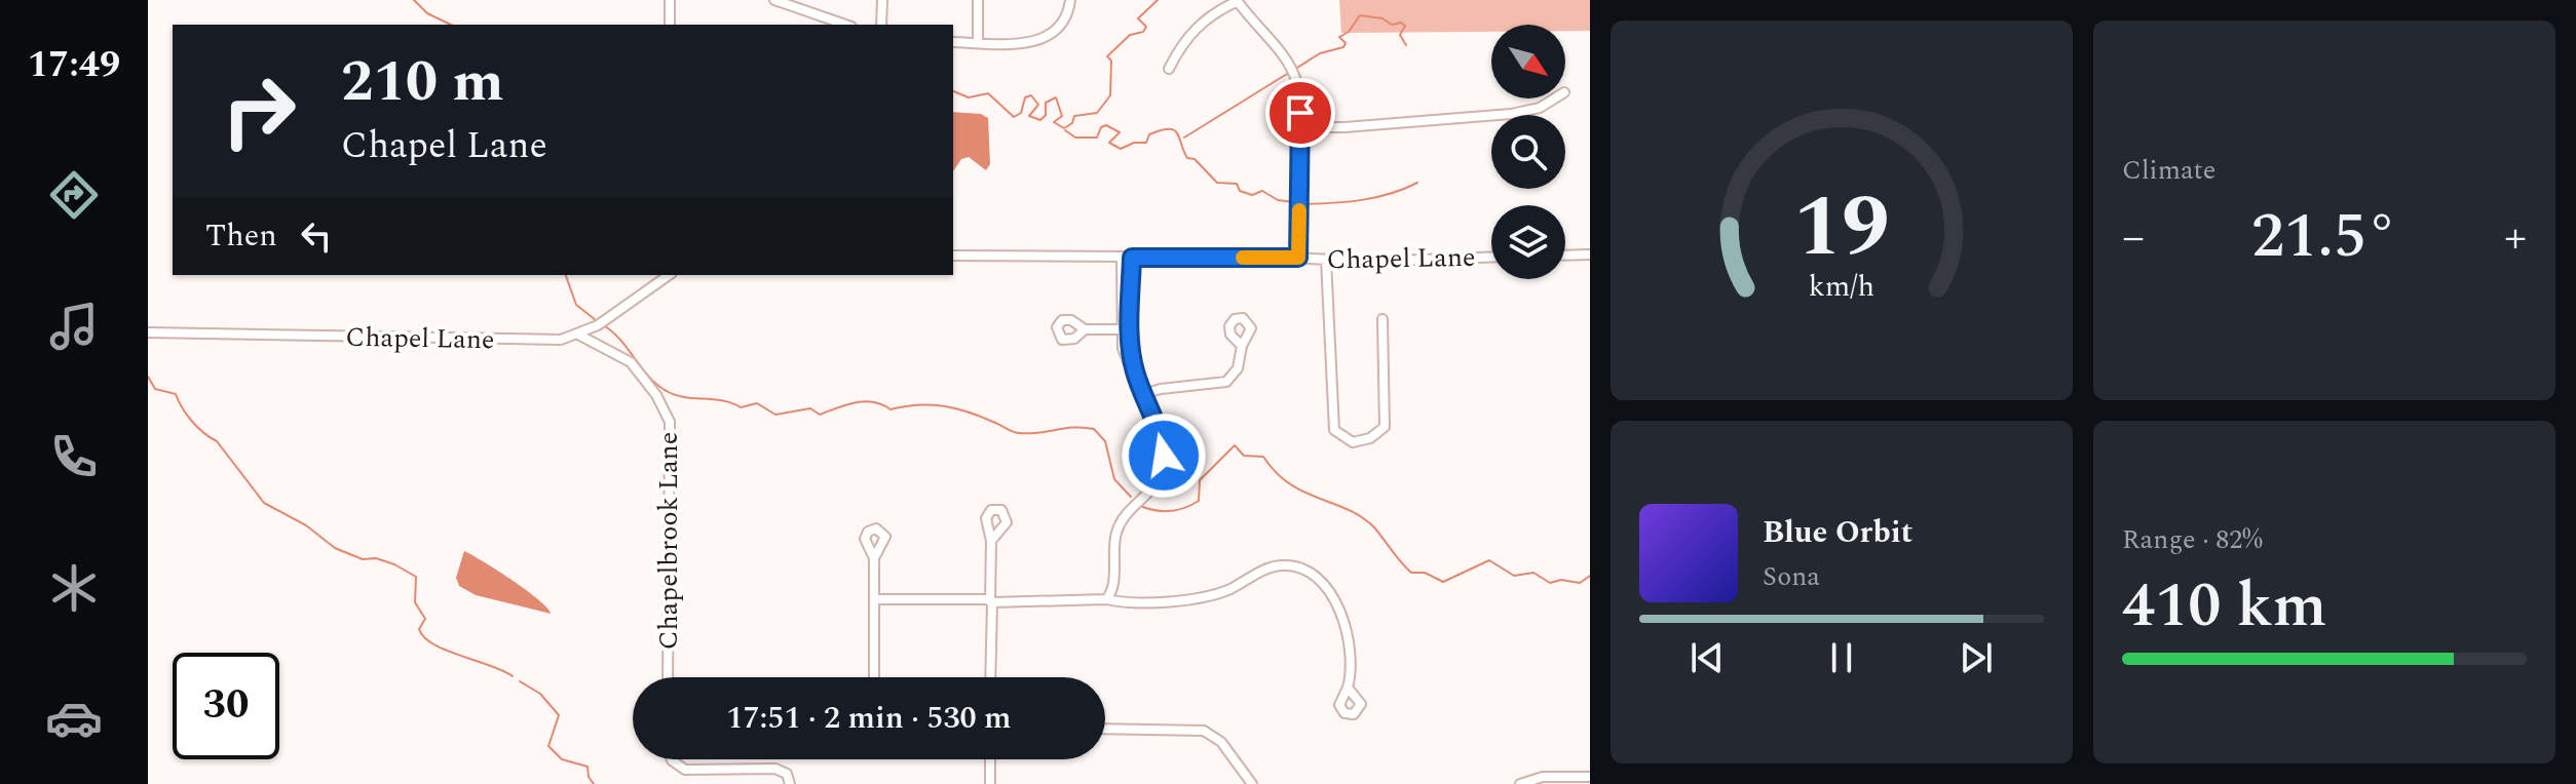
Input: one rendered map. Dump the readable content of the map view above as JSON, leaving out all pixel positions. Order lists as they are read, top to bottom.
{
  "streets": {
    "street": ["Chapel Lane", "Chapelbrook Lane"]
  },
  "crossings": [
    ["Chapel Lane", "Chapelbrook Lane"]
  ],
  "north": "bottom right",
  "page": {
    "tabs": "17:49",
    "tile": [
      "Climate",
      ["Range · 82%", "410 km"]
    ],
    "turn": ["210 m", "Chapel Lane"],
    "then": "Then",
    "heat": ["−", "21.5°", "+"],
    "song": ["Blue Orbit", "Sona"],
    "limit": "30",
    "trip": "17:51 · 2 min · 530 m",
    "gauge": ["19", "km/h"]
  }
}
